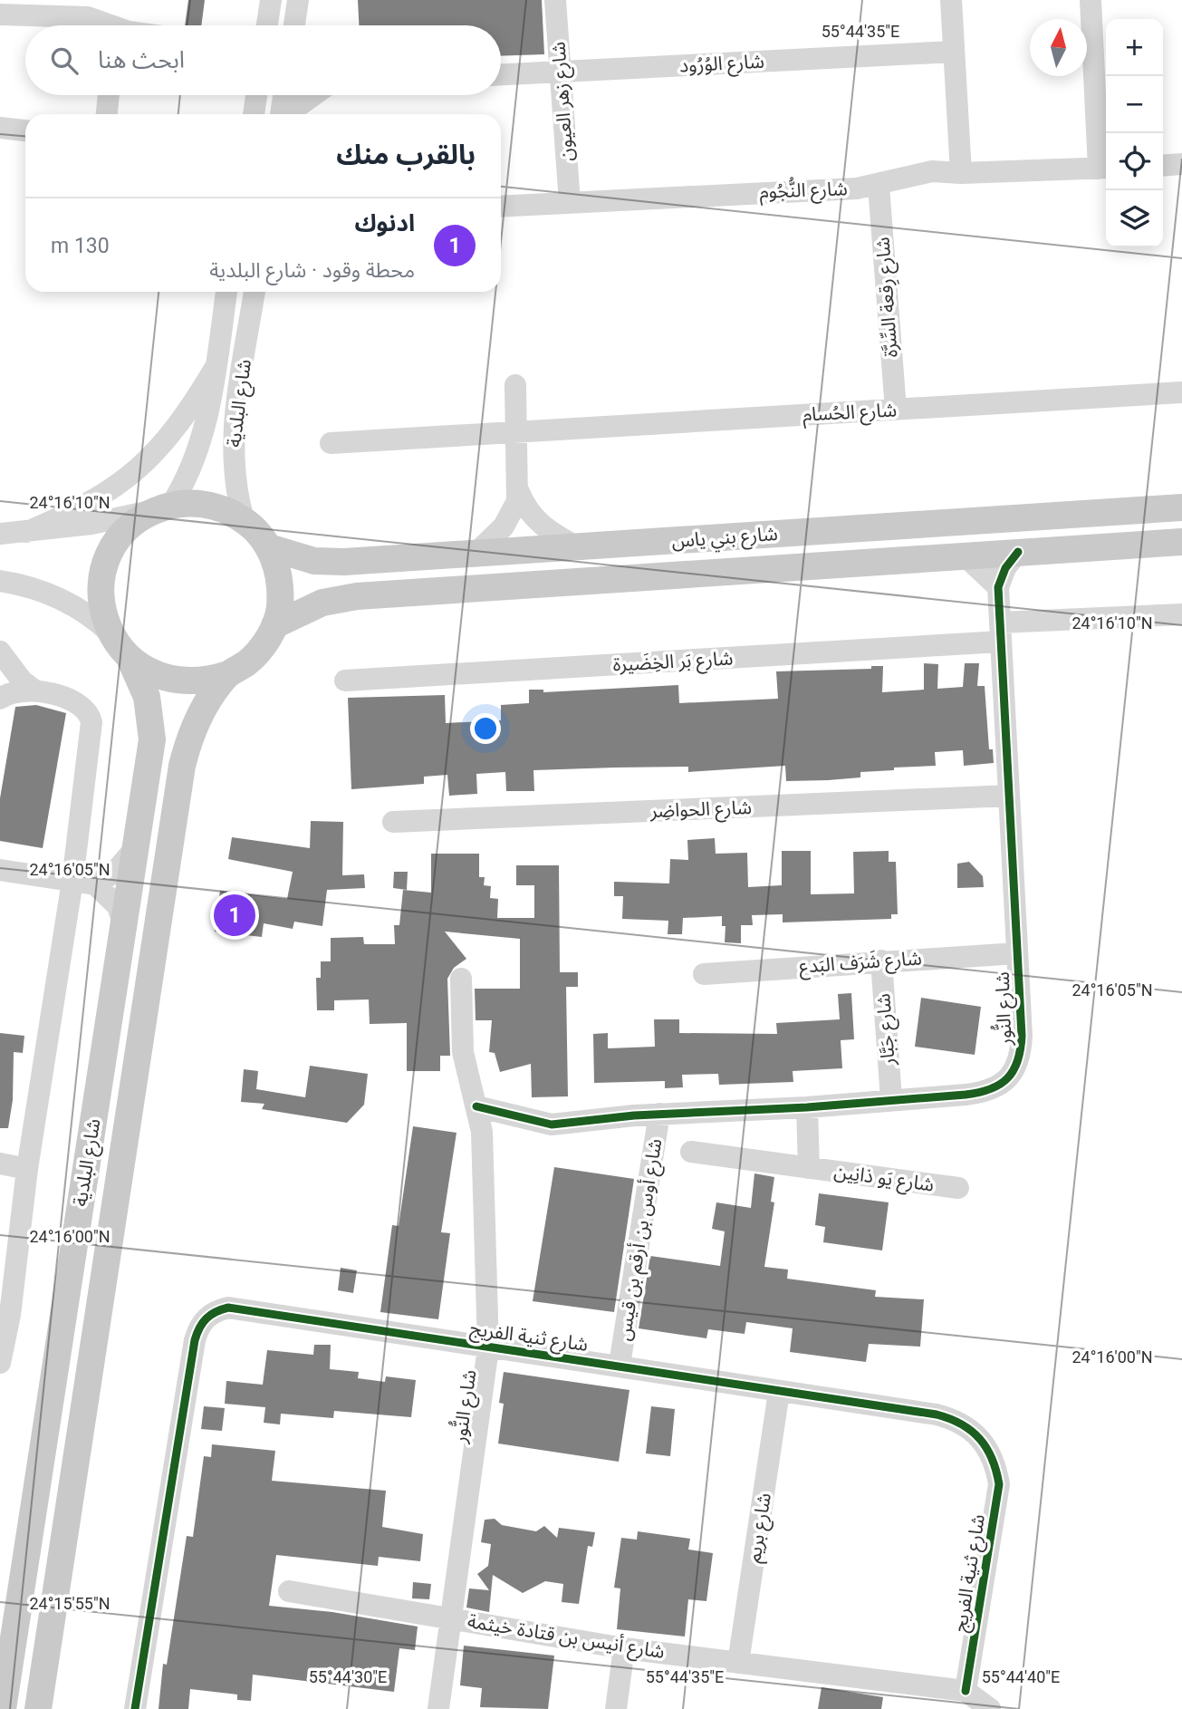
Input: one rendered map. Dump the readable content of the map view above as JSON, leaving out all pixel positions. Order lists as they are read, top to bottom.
{
  "streets": {
    "main road": ["شارع البلدية", "شارع بني ياس"],
    "street": [
      "شارع الوُرُود",
      "شارع زهر العيون",
      "شارع النُّجُوم",
      "شارع رِقعة السِّرَّة",
      "شارع الحُسام",
      "شارع بَر الخِضَيرة",
      "شارع الحواضِر",
      "شارع شَرَف البَدع",
      "شارع النُّور",
      "شارع جَبَّار",
      "شارع يَو ذانِين",
      "شارع أوس بن أرقم بن قيس",
      "شارع ثنية الفريج",
      "شارع بريم",
      "شارع أنيس بن قتادة خيثمة"
    ]
  },
  "crossings": [
    ["شارع الوُرُود", "شارع زهر العيون"],
    ["شارع زهر العيون", "شارع النُّجُوم"],
    ["شارع النُّجُوم", "شارع رِقعة السِّرَّة"],
    ["شارع رِقعة السِّرَّة", "شارع الحُسام"],
    ["شارع البلدية", "شارع بني ياس"],
    ["شارع بَر الخِضَيرة", "شارع النُّور"],
    ["شارع الحواضِر", "شارع النُّور"],
    ["شارع شَرَف البَدع", "شارع النُّور"],
    ["شارع شَرَف البَدع", "شارع جَبَّار"],
    ["شارع النُّور", "شارع جَبَّار"],
    ["شارع النُّور", "شارع يَو ذانِين"],
    ["شارع النُّور", "شارع أوس بن أرقم بن قيس"],
    ["شارع النُّور", "شارع ثنية الفريج"],
    ["شارع النُّور", "شارع أنيس بن قتادة خيثمة"],
    ["شارع أوس بن أرقم بن قيس", "شارع ثنية الفريج"],
    ["شارع ثنية الفريج", "شارع بريم"],
    ["شارع ثنية الفريج", "شارع أنيس بن قتادة خيثمة"],
    ["شارع بريم", "شارع أنيس بن قتادة خيثمة"]
  ],
  "north": "top",
  "page": {
    "map_buttons": ["+", "−"],
    "search": "ابحث هنا",
    "heading": "بالقرب منك",
    "list": [
      {
        "mark": "1",
        "name": "ادنوك",
        "note": "محطة وقود · شارع البلدية",
        "value": "130 m"
      }
    ],
    "pins": "1"
  },
  "coordinates": [
    "55°44'35\"E",
    "24°16'10\"N",
    "24°16'05\"N",
    "24°16'00\"N",
    "24°15'55\"N",
    "55°44'30\"E",
    "55°44'40\"E"
  ]
}
